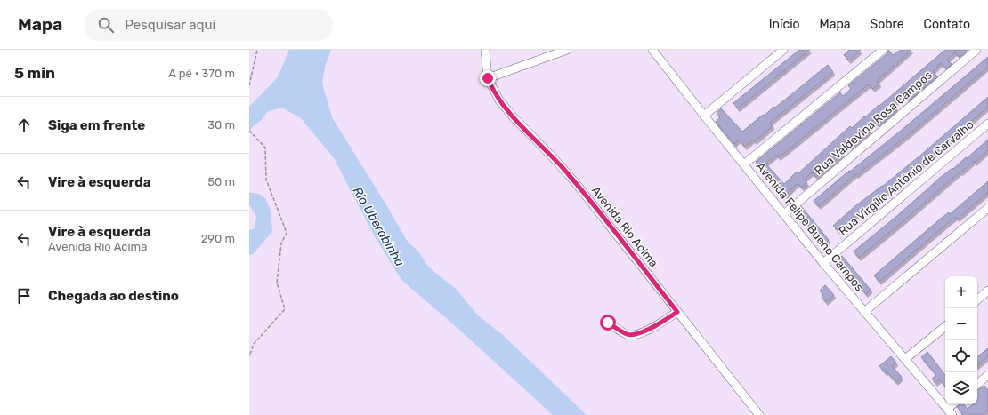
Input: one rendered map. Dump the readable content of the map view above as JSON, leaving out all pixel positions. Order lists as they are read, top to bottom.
{
  "streets": {
    "street": [
      "Rua Valdevina Rosa Campos",
      "Rua Virgílio Antônio de Carvalho",
      "Avenida Rio Acima",
      "Avenida Felipe Bueno Campos"
    ]
  },
  "crossings": [
    ["Rua Valdevina Rosa Campos", "Avenida Felipe Bueno Campos"],
    ["Rua Virgílio Antônio de Carvalho", "Avenida Felipe Bueno Campos"]
  ],
  "water": ["Rio Uberabinha"],
  "page": {
    "header": "Mapa",
    "search": "Pesquisar aqui",
    "nav": [
      "Início",
      "Mapa",
      "Sobre",
      "Contato"
    ],
    "heading": ["5 min", "A pé · 370 m"],
    "list": [
      ["Siga em frente", "30 m"],
      ["Vire à esquerda", "50 m"],
      ["Vire à esquerda", "Avenida Rio Acima", "290 m"],
      "Chegada ao destino"
    ],
    "map_buttons": ["+", "−"]
  }
}
